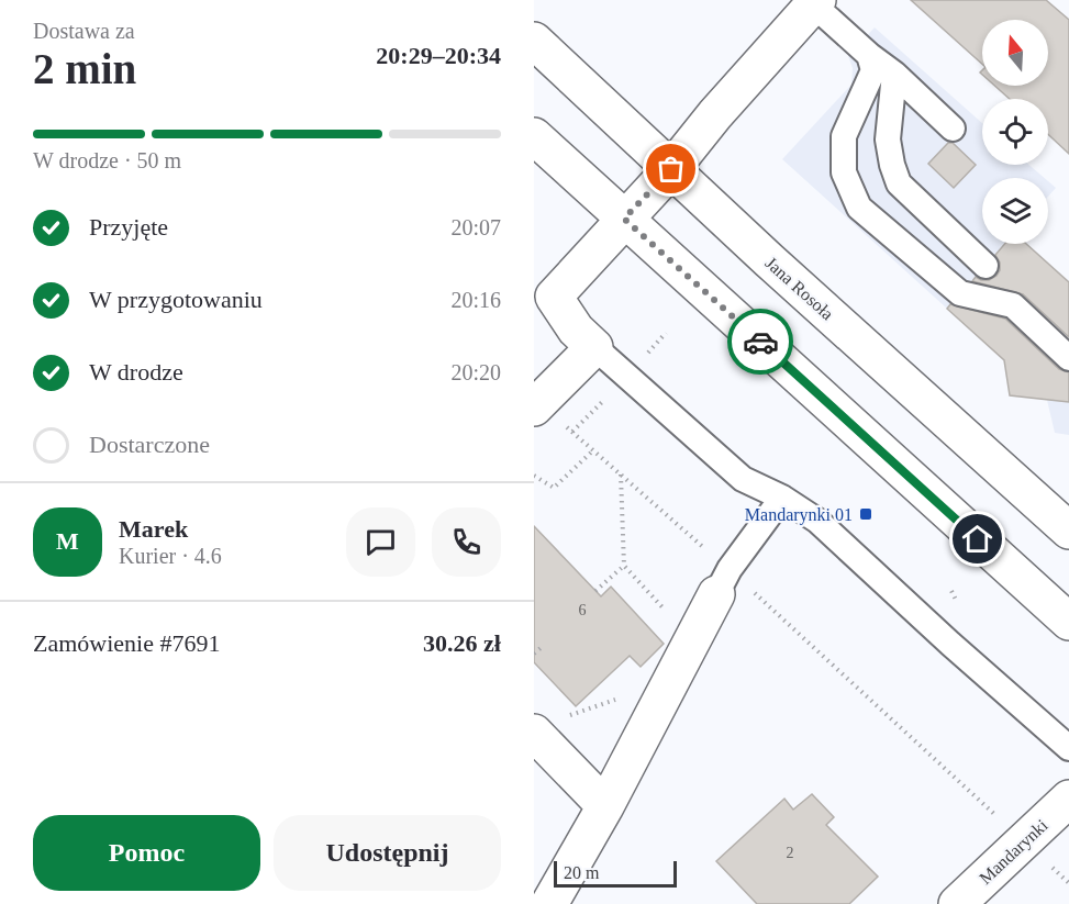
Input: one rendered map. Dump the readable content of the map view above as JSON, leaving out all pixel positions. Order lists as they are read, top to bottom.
{
  "streets": {
    "street": ["Jana Rosoła", "Mandarynki"]
  },
  "places": {
    "transit": ["Mandarynki 01"]
  },
  "house_numbers": ["6", "2"],
  "scale_bar": "20 m",
  "north": "top",
  "page": {
    "heading": ["2 min", "Dostawa za", "20:29–20:34"],
    "panel": [
      "Marek",
      "Kurier · 4.6",
      "Zamówienie #7691",
      "30.26 zł"
    ],
    "bar": "W drodze · 50 m",
    "list": [
      ["Przyjęte", "20:07"],
      ["W przygotowaniu", "20:16"],
      ["W drodze", "20:20"],
      "Dostarczone"
    ],
    "round": "M",
    "buttons": ["Pomoc", "Udostępnij"],
    "scale": "20 m"
  }
}
